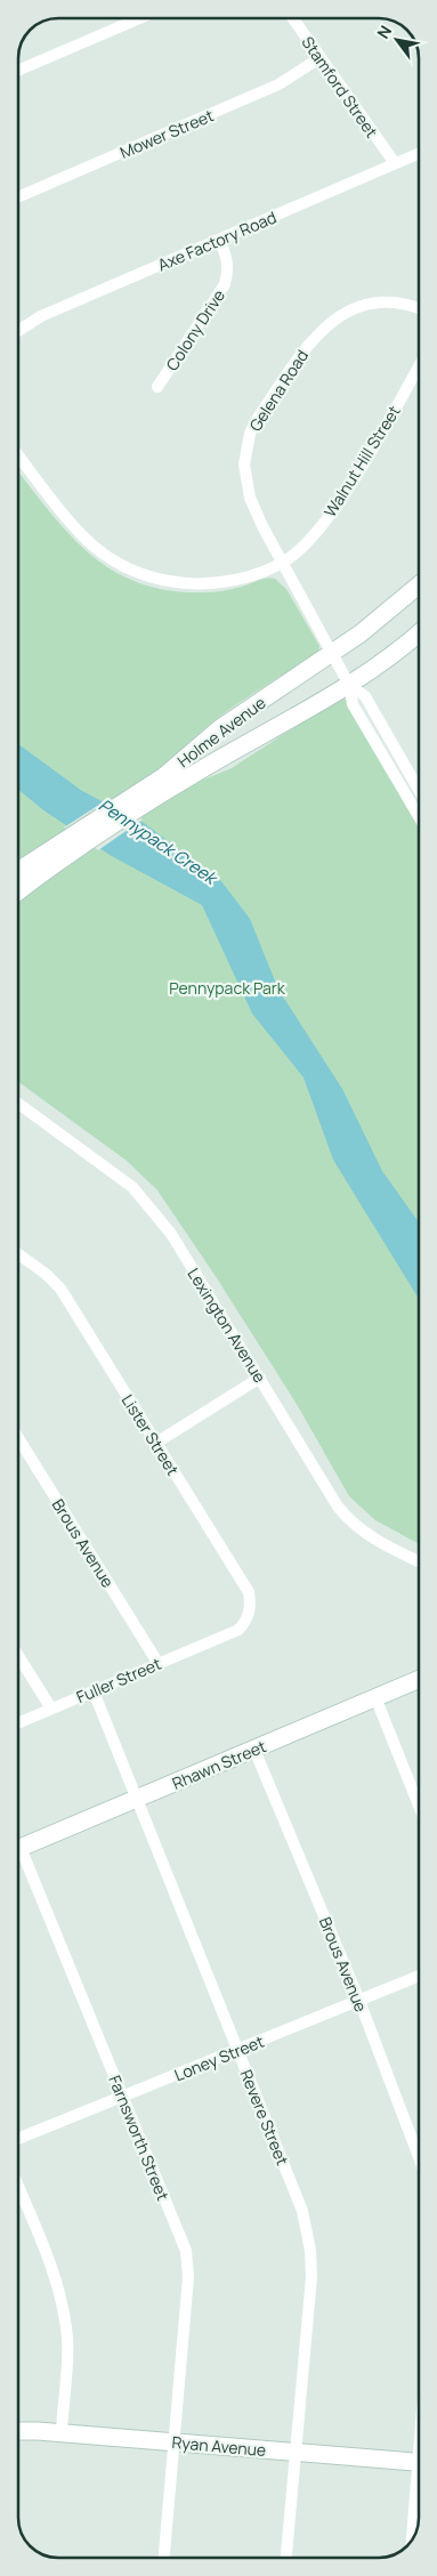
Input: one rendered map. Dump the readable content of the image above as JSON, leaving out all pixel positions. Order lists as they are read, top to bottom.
{
  "streets": {
    "main road": ["Holme Avenue", "Rhawn Street", "Ryan Avenue"],
    "street": [
      "Stamford Street",
      "Mower Street",
      "Axe Factory Road",
      "Colony Drive",
      "Gelena Road",
      "Walnut Hill Street",
      "Lexington Avenue",
      "Lister Street",
      "Brous Avenue",
      "Fuller Street",
      "Loney Street",
      "Revere Street",
      "Farnsworth Street"
    ]
  },
  "crossings": [
    ["Stamford Street", "Mower Street"],
    ["Stamford Street", "Axe Factory Road"],
    ["Axe Factory Road", "Colony Drive"],
    ["Gelena Road", "Walnut Hill Street"],
    ["Gelena Road", "Holme Avenue"],
    ["Lister Street", "Fuller Street"],
    ["Brous Avenue", "Fuller Street"],
    ["Brous Avenue", "Rhawn Street"],
    ["Brous Avenue", "Loney Street"],
    ["Fuller Street", "Revere Street"],
    ["Rhawn Street", "Revere Street"],
    ["Loney Street", "Revere Street"],
    ["Loney Street", "Farnsworth Street"],
    ["Revere Street", "Ryan Avenue"],
    ["Farnsworth Street", "Ryan Avenue"]
  ],
  "water": ["Pennypack Creek"],
  "parks": ["Pennypack Park"],
  "north": "top left"
}
